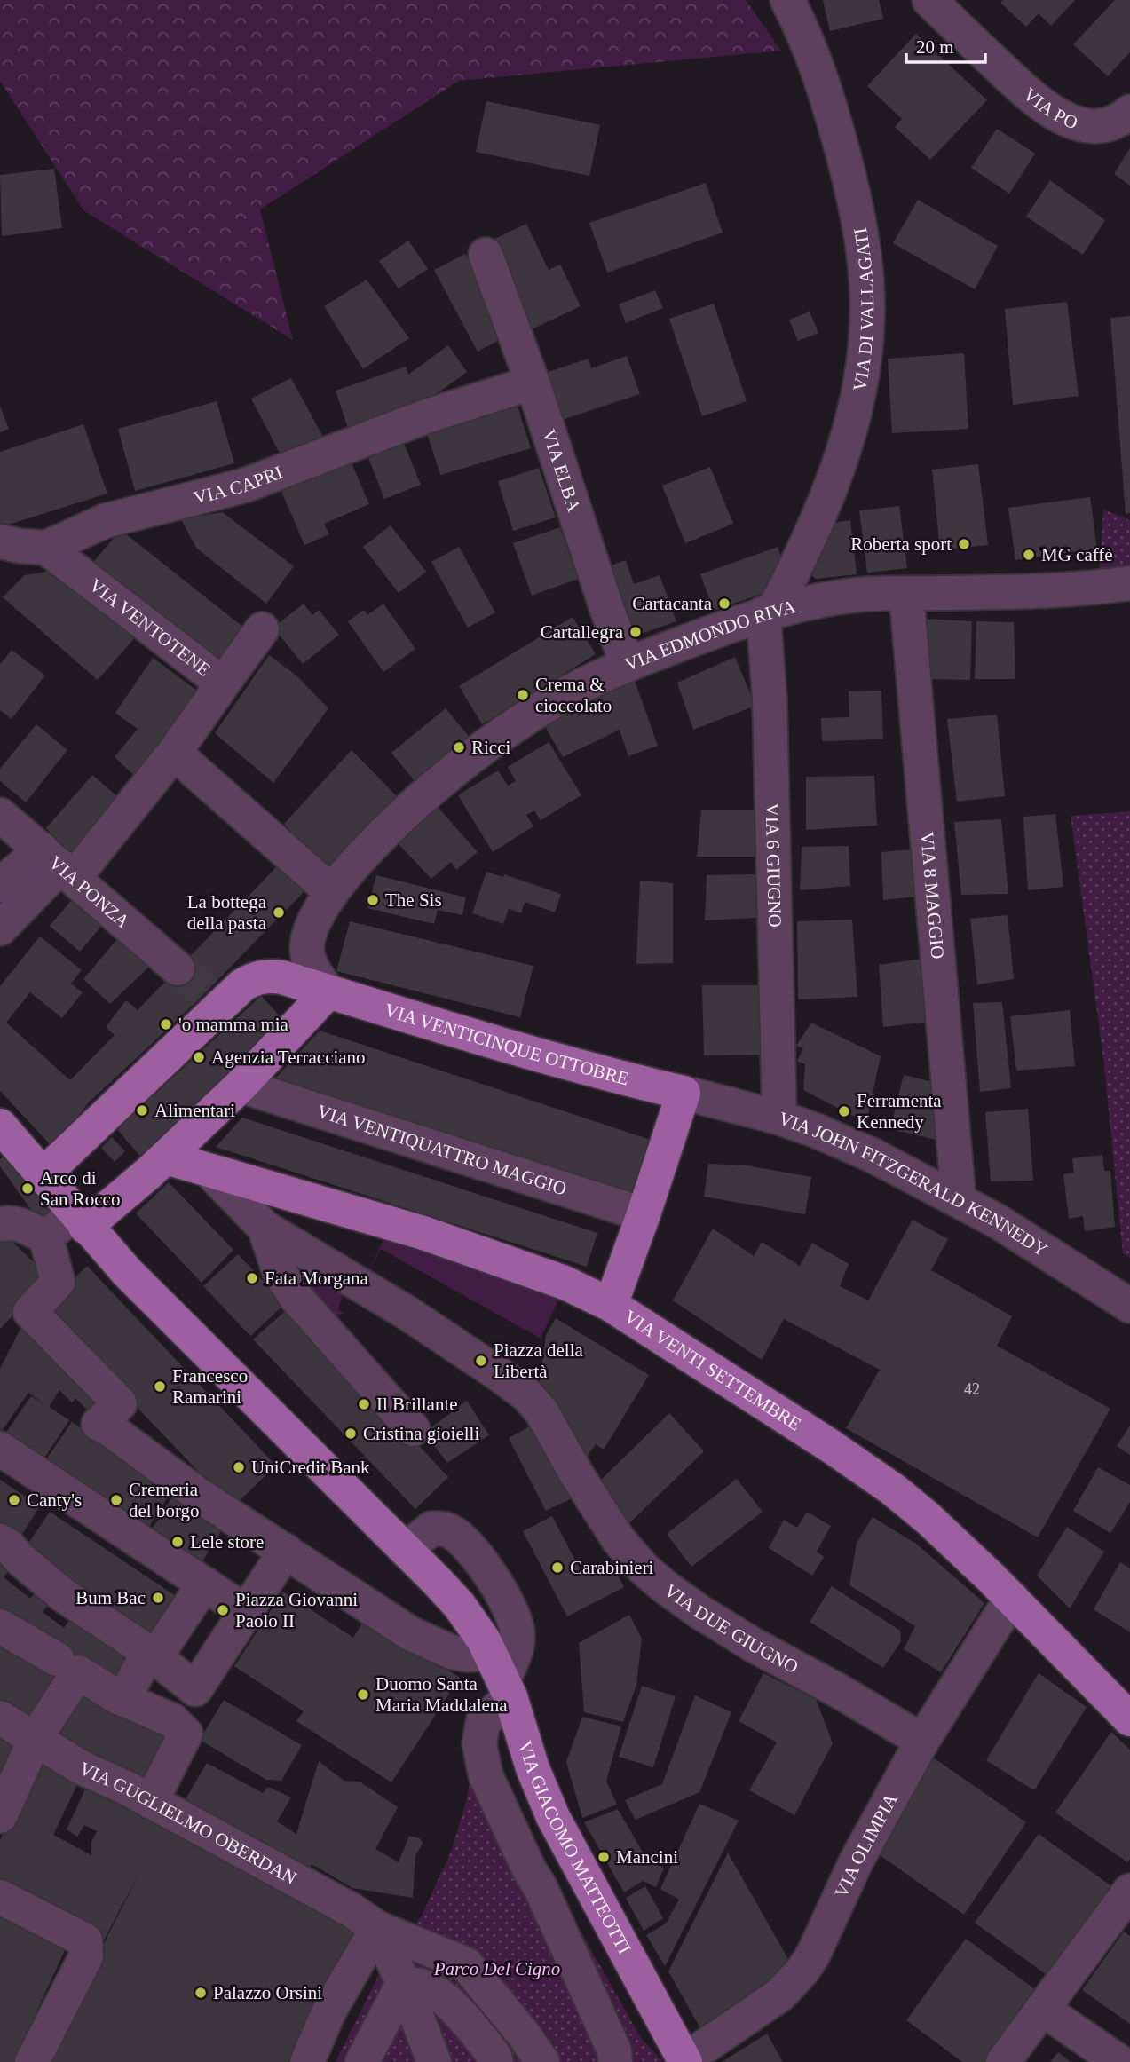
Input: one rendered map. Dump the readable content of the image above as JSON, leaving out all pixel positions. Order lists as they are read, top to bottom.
{
  "streets": {
    "main road": ["VIA VENTICINQUE OTTOBRE", "VIA VENTI SETTEMBRE", "VIA GIACOMO MATTEOTTI"],
    "street": [
      "VIA PO",
      "VIA DI VALLAGATI",
      "VIA ELBA",
      "VIA CAPRI",
      "VIA VENTOTENE",
      "VIA EDMONDO RIVA",
      "VIA 6 GIUGNO",
      "VIA PONZA",
      "VIA 8 MAGGIO",
      "VIA VENTIQUATTRO MAGGIO",
      "VIA JOHN FITZGERALD KENNEDY",
      "VIA DUE GIUGNO",
      "VIA GUGLIELMO OBERDAN",
      "VIA OLIMPIA"
    ]
  },
  "crossings": [
    ["VIA DI VALLAGATI", "VIA EDMONDO RIVA"],
    ["VIA DI VALLAGATI", "VIA 6 GIUGNO"],
    ["VIA ELBA", "VIA CAPRI"],
    ["VIA ELBA", "VIA EDMONDO RIVA"],
    ["VIA CAPRI", "VIA VENTOTENE"],
    ["VIA VENTOTENE", "VIA PONZA"],
    ["VIA EDMONDO RIVA", "VIA 6 GIUGNO"],
    ["VIA EDMONDO RIVA", "VIA 8 MAGGIO"],
    ["VIA EDMONDO RIVA", "VIA VENTICINQUE OTTOBRE"],
    ["VIA 6 GIUGNO", "VIA JOHN FITZGERALD KENNEDY"],
    ["VIA 8 MAGGIO", "VIA JOHN FITZGERALD KENNEDY"],
    ["VIA VENTICINQUE OTTOBRE", "VIA JOHN FITZGERALD KENNEDY"],
    ["VIA VENTICINQUE OTTOBRE", "VIA GIACOMO MATTEOTTI"],
    ["VIA VENTI SETTEMBRE", "VIA OLIMPIA"],
    ["VIA DUE GIUGNO", "VIA OLIMPIA"],
    ["VIA GIACOMO MATTEOTTI", "VIA OLIMPIA"]
  ],
  "parks": ["Parco Del Cigno"],
  "places": [
    "Roberta sport",
    "MG caffè",
    "Cartacanta",
    "Cartallegra",
    "Crema & cioccolato",
    "Ricci",
    "The Sis",
    "La bottega della pasta",
    "'o mamma mia",
    "Agenzia Terracciano",
    "Alimentari",
    "Ferramenta Kennedy",
    "Arco di San Rocco",
    "Fata Morgana",
    "Piazza della Libertà",
    "Francesco Ramarini",
    "Il Brillante",
    "Cristina gioielli",
    "UniCredit Bank",
    "Canty's",
    "Cremeria del borgo",
    "Lele store",
    "Carabinieri",
    "Bum Bac",
    "Piazza Giovanni Paolo II",
    "Duomo Santa Maria Maddalena",
    "Mancini",
    "Palazzo Orsini"
  ],
  "house_numbers": ["42"],
  "scale_bar": "20 m"
}
